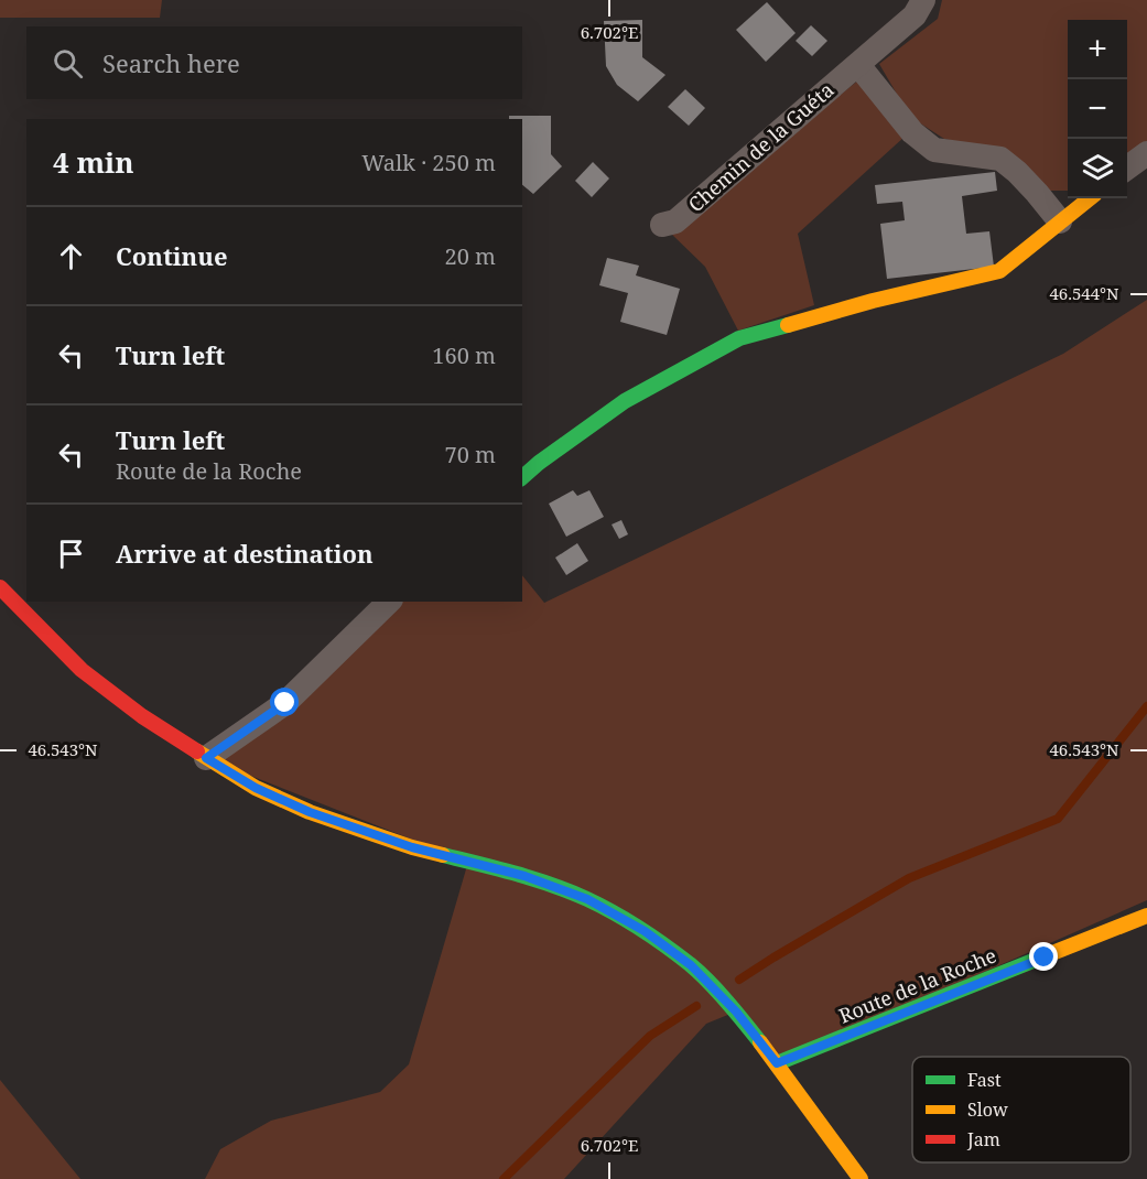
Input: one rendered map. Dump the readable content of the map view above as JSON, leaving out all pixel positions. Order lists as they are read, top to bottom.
{
  "streets": {
    "main road": ["Route de la Roche"],
    "street": ["Chemin de la Guéta"]
  },
  "legend": ["Fast", "Slow", "Jam"],
  "page": {
    "map_buttons": ["+", "−"],
    "search": "Search here",
    "heading": ["4 min", "Walk · 250 m"],
    "list": [
      ["Continue", "20 m"],
      ["Turn left", "160 m"],
      ["Turn left", "Route de la Roche", "70 m"],
      "Arrive at destination"
    ]
  },
  "coordinates": ["6.702°E", "46.544°N", "46.543°N"]
}
